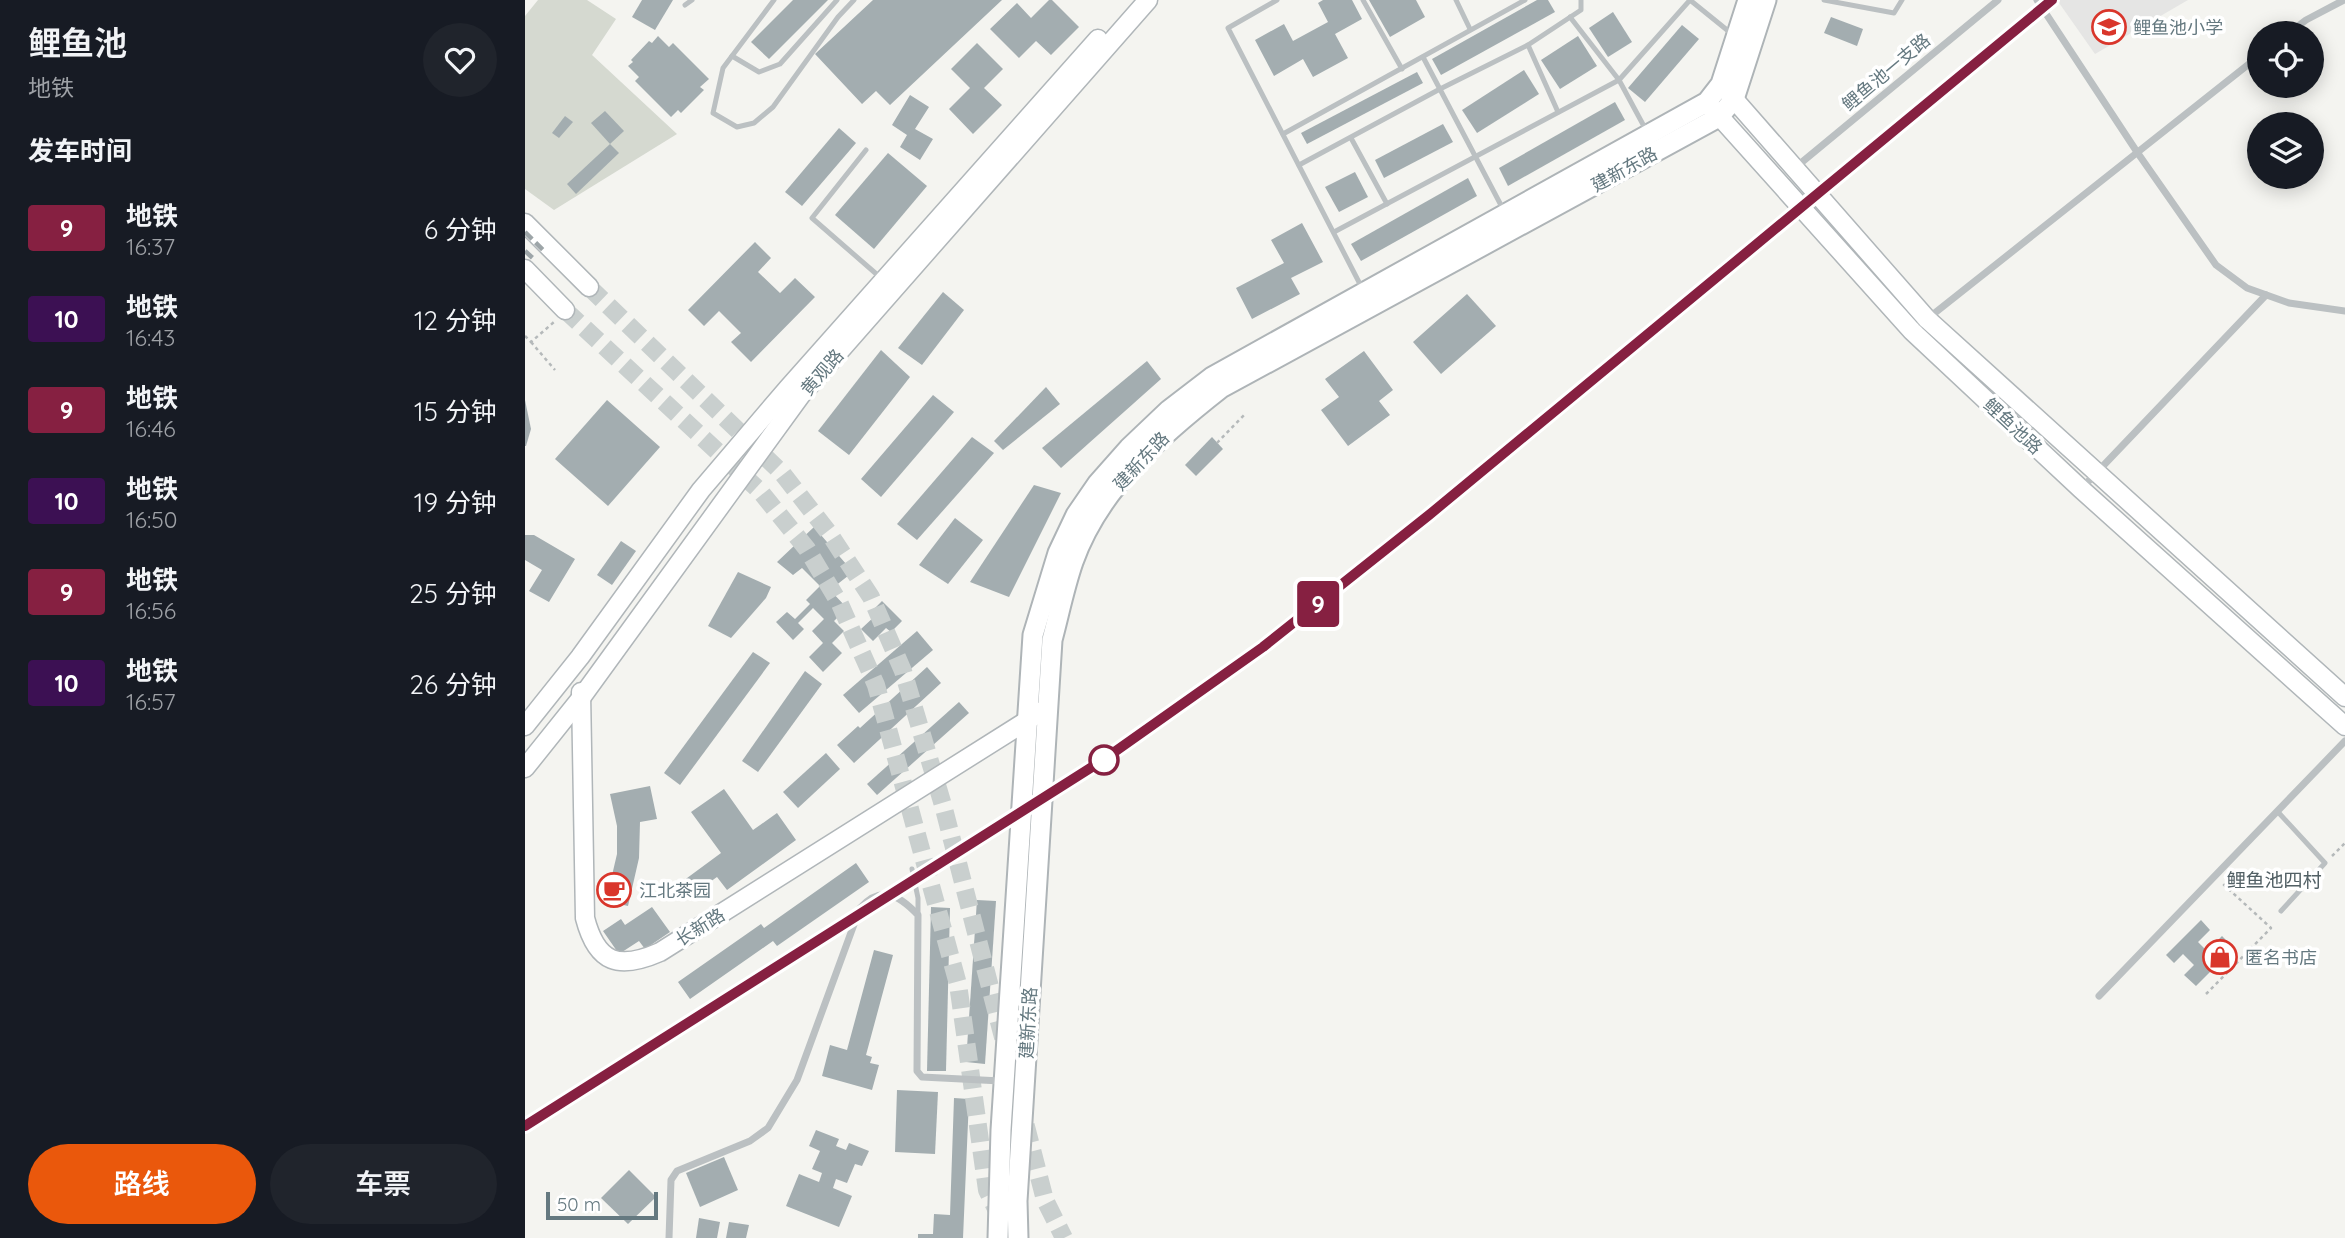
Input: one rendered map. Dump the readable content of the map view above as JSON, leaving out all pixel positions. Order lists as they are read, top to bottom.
{
  "streets": {
    "main road": [
      "建新东路",
      "黄观路",
      "鲤鱼池路",
      "长新路"
    ],
    "street": ["鲤鱼池一支路"]
  },
  "crossings": [
    ["鲤鱼池一支路", "鲤鱼池路"],
    ["建新东路", "鲤鱼池路"],
    ["建新东路", "长新路"],
    ["黄观路", "长新路"]
  ],
  "districts": ["鲤鱼池四村"],
  "places": {
    "school or university": ["鲤鱼池小学"],
    "cafe": ["江北茶园"],
    "shop": ["匿名书店"]
  },
  "lines": ["metro line 9"],
  "scale_bar": "50 m",
  "page": {
    "heading": [
      ["鲤鱼池", "地铁"],
      "发车时间"
    ],
    "on_map": "9",
    "list": [
      {
        "mark": "9",
        "name": "地铁",
        "note": "16:37",
        "value": "6 分钟"
      },
      {
        "mark": "10",
        "name": "地铁",
        "note": "16:43",
        "value": "12 分钟"
      },
      {
        "mark": "9",
        "name": "地铁",
        "note": "16:46",
        "value": "15 分钟"
      },
      {
        "mark": "10",
        "name": "地铁",
        "note": "16:50",
        "value": "19 分钟"
      },
      {
        "mark": "9",
        "name": "地铁",
        "note": "16:56",
        "value": "25 分钟"
      },
      {
        "mark": "10",
        "name": "地铁",
        "note": "16:57",
        "value": "26 分钟"
      }
    ],
    "buttons": ["路线", "车票"],
    "scale": "50 m"
  }
}
